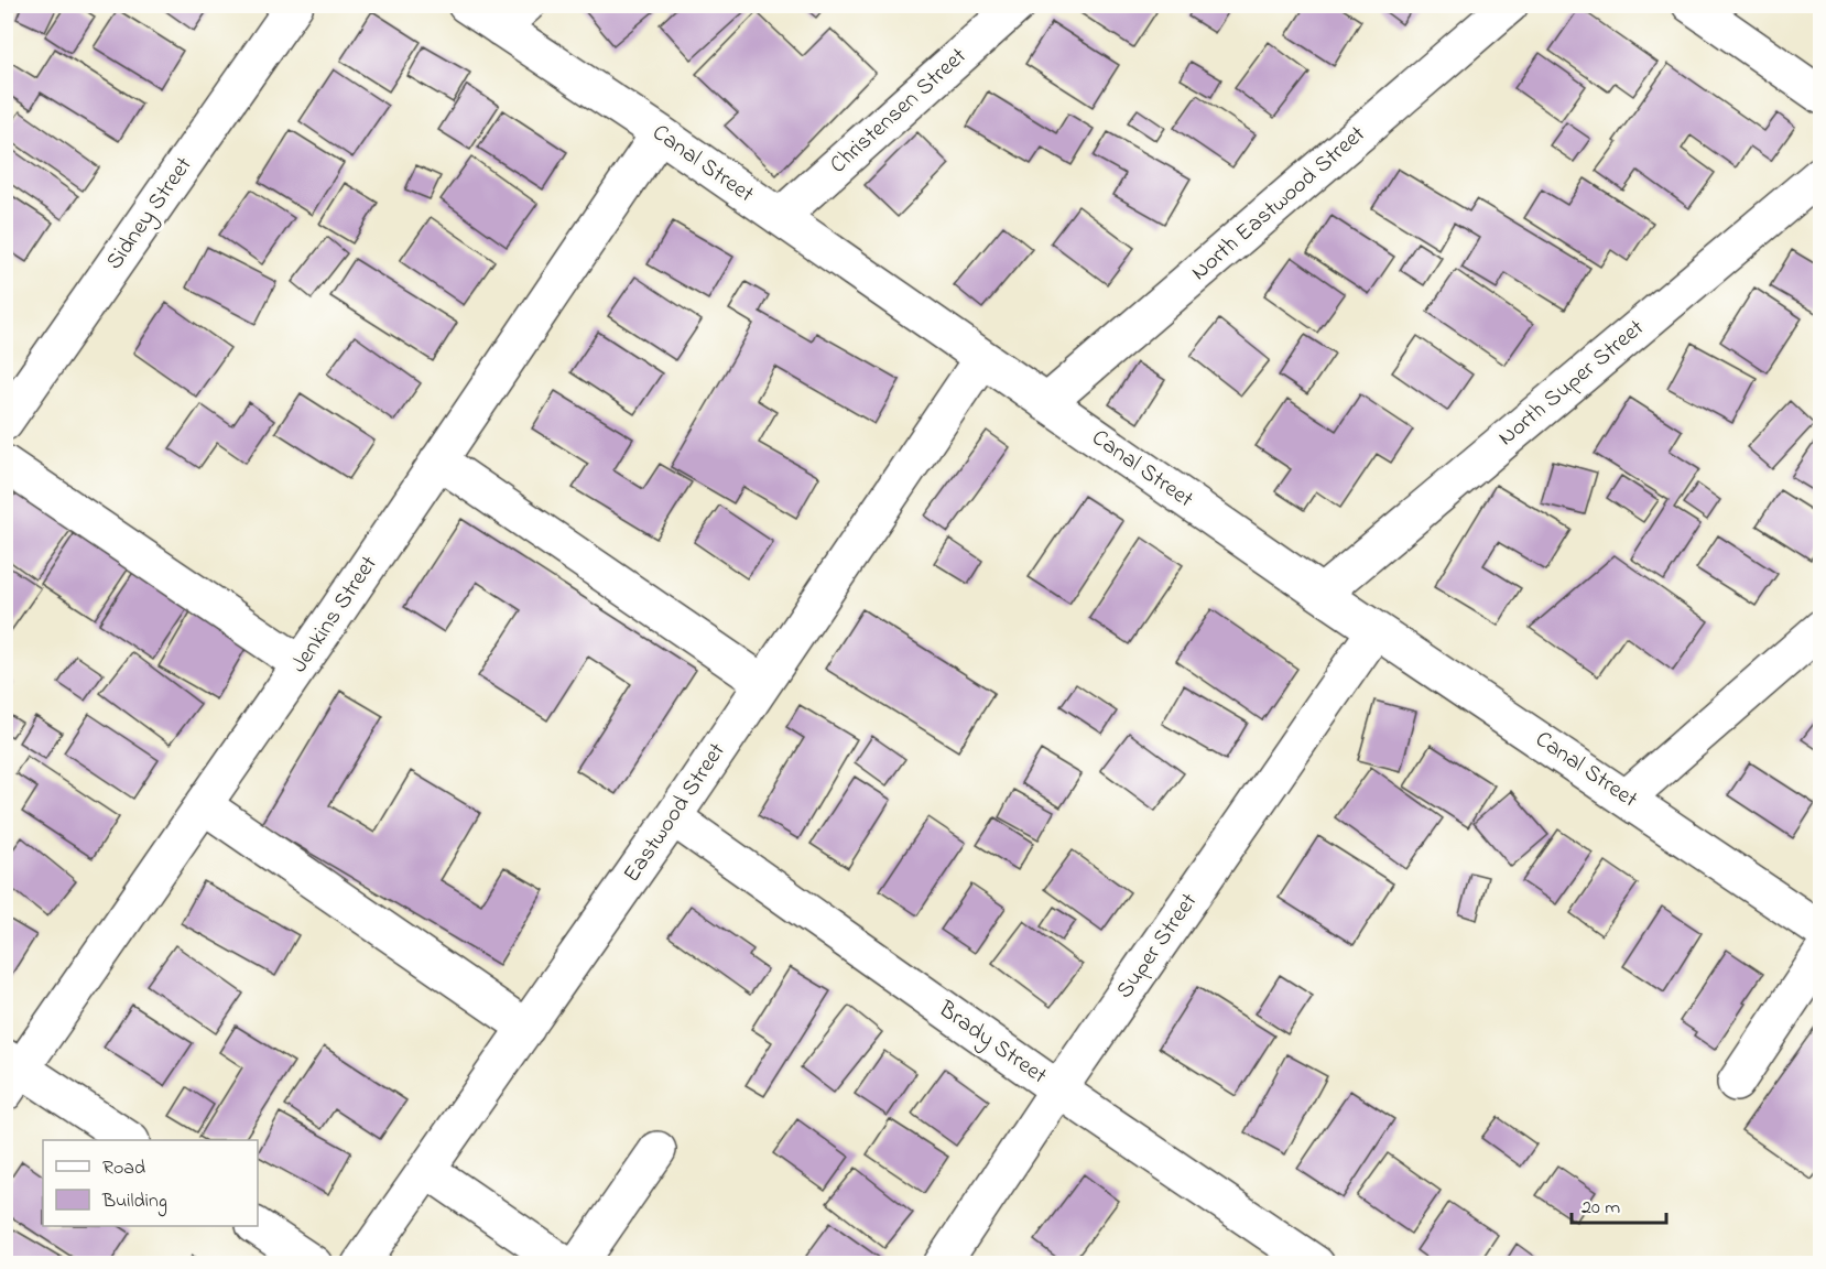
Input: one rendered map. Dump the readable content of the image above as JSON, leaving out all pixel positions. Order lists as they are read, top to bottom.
{
  "streets": {
    "street": [
      "Christensen Street",
      "Canal Street",
      "North Eastwood Street",
      "Sidney Street",
      "North Super Street",
      "Jenkins Street",
      "Eastwood Street",
      "Super Street",
      "Brady Street"
    ]
  },
  "crossings": [
    ["Christensen Street", "Canal Street"],
    ["Canal Street", "North Eastwood Street"],
    ["Canal Street", "North Super Street"],
    ["Canal Street", "Jenkins Street"],
    ["Canal Street", "Eastwood Street"],
    ["Canal Street", "Super Street"],
    ["Eastwood Street", "Brady Street"],
    ["Super Street", "Brady Street"]
  ],
  "legend": ["Road", "Building"],
  "scale_bar": "20 m"
}
